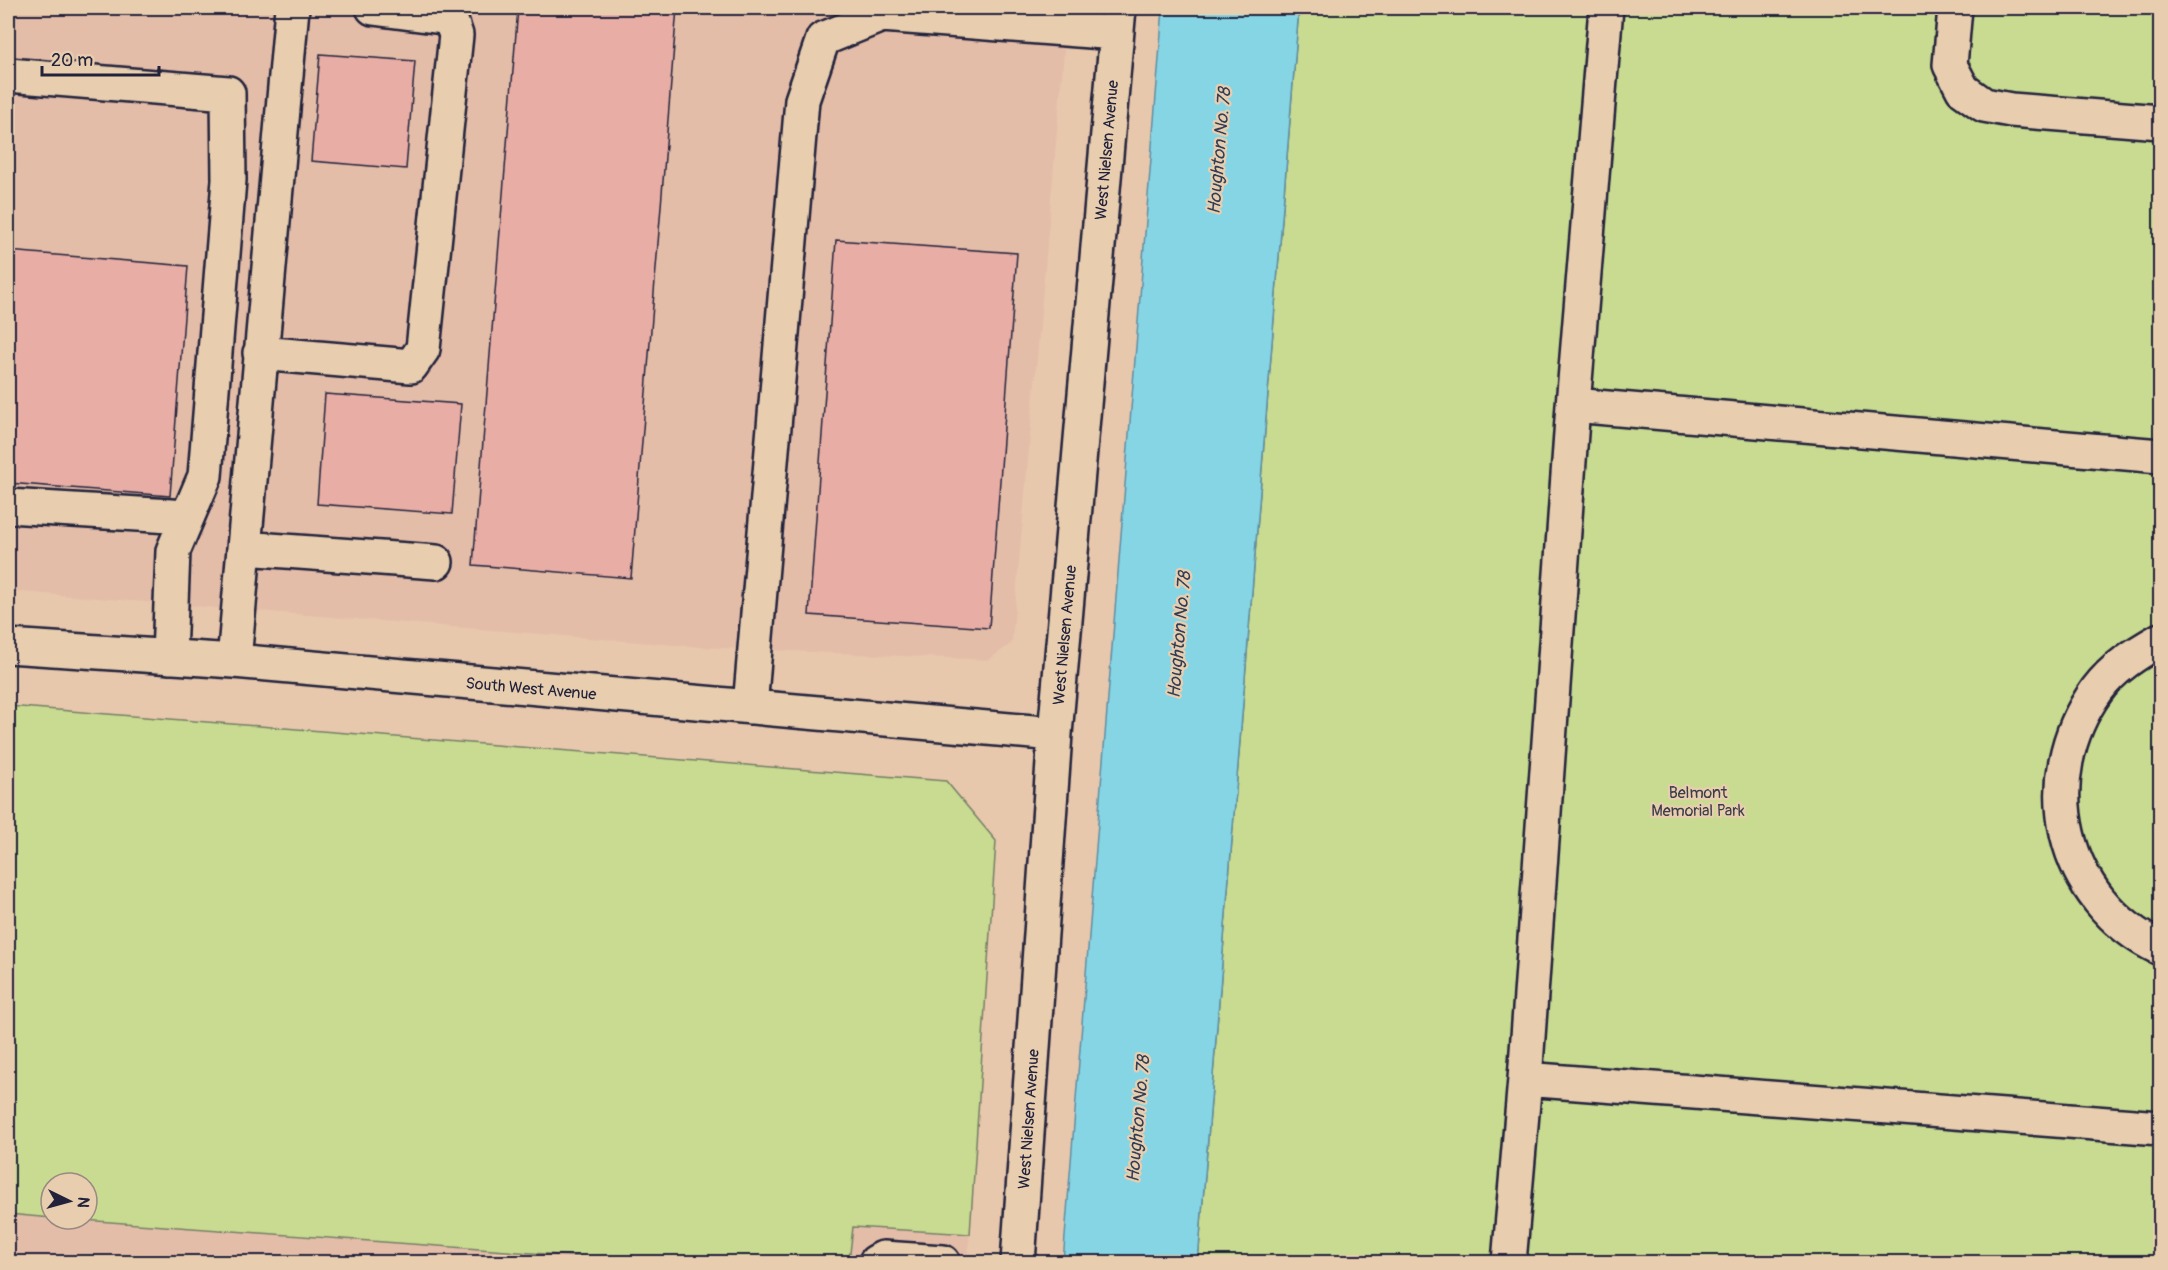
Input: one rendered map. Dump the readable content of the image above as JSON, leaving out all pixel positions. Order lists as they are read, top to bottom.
{
  "streets": {
    "street": ["West Nielsen Avenue", "South West Avenue"]
  },
  "crossings": [
    ["West Nielsen Avenue", "South West Avenue"]
  ],
  "water": ["Houghton No. 78"],
  "parks": ["Belmont Memorial Park"],
  "scale_bar": "20 m",
  "north": "right"
}
